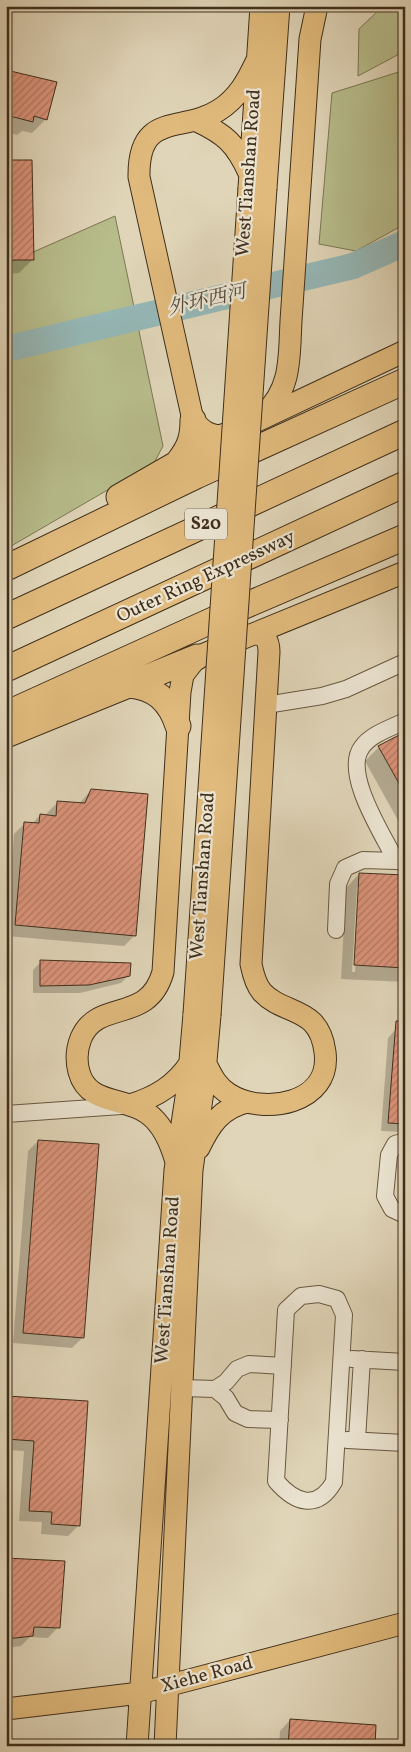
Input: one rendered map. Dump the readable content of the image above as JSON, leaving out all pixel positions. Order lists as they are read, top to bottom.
{
  "streets": {
    "highway": ["S20", "Outer Ring Expressway"],
    "main road": ["West Tianshan Road", "Xiehe Road"]
  },
  "crossings": [
    ["West Tianshan Road", "Xiehe Road"]
  ],
  "water": ["外环西河"]
}
